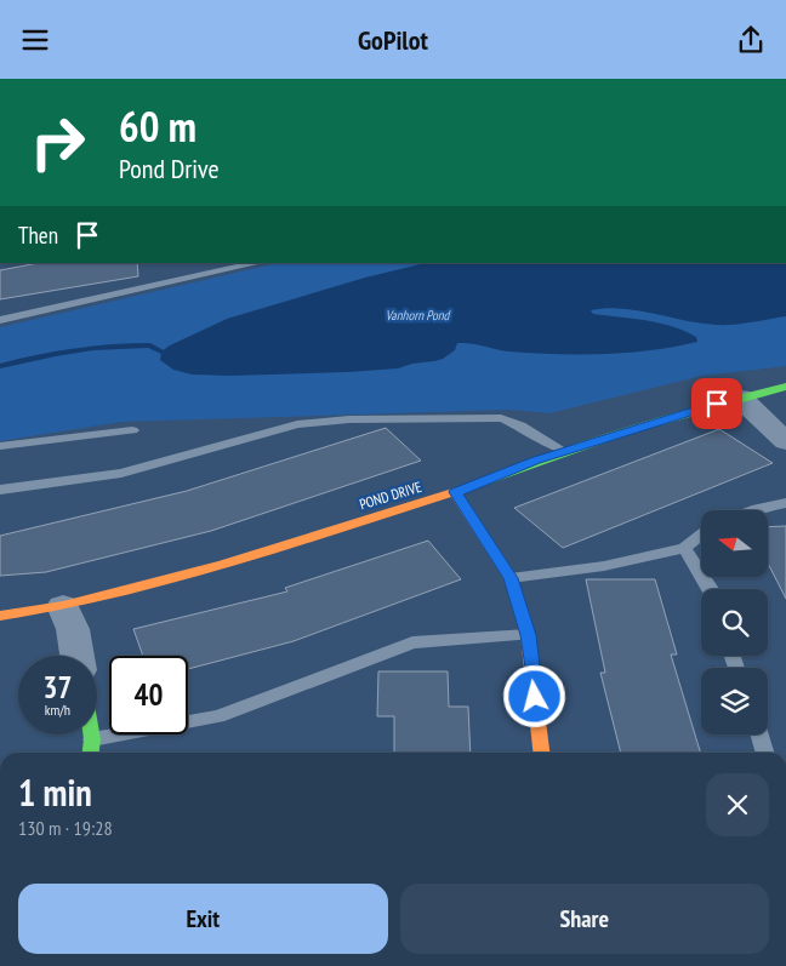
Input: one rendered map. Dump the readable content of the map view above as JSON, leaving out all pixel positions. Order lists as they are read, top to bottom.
{
  "streets": {
    "street": ["POND DRIVE"]
  },
  "water": ["Vanhorn Pond"],
  "north": "left",
  "page": {
    "header": "GoPilot",
    "turn": ["60 m", "Pond Drive"],
    "then": "Then",
    "speed": "37 km/h",
    "limit": "40",
    "heading": ["1 min", "130 m · 19:28"],
    "buttons": ["Exit", "Share"]
  }
}
